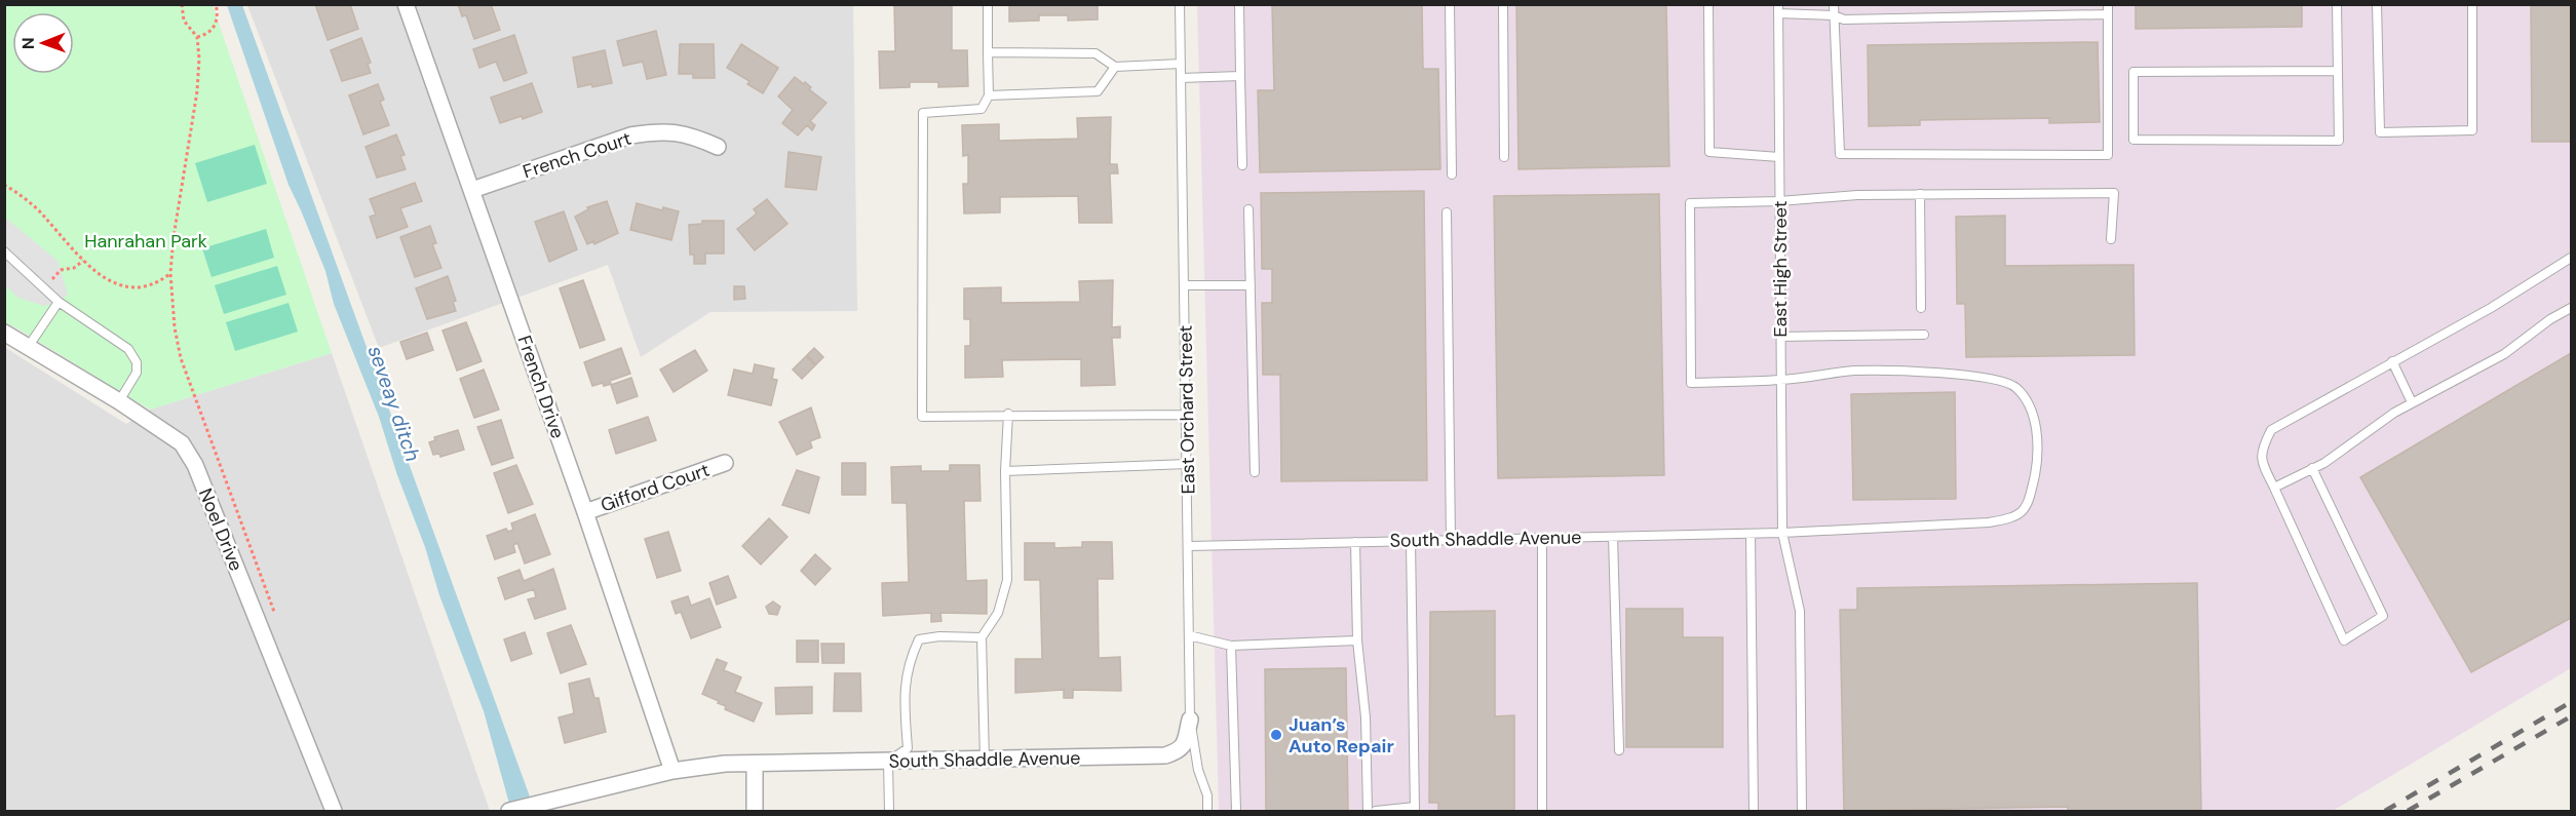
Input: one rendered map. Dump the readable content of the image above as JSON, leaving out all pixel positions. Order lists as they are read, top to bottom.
{
  "streets": {
    "street": [
      "French Court",
      "French Drive",
      "Gifford Court",
      "Noel Drive",
      "South Shaddle Avenue"
    ],
    "lane": ["East High Street", "East Orchard Street"]
  },
  "crossings": [
    ["French Court", "French Drive"],
    ["East High Street", "South Shaddle Avenue"],
    ["French Drive", "Gifford Court"],
    ["French Drive", "South Shaddle Avenue"],
    ["East Orchard Street", "South Shaddle Avenue"]
  ],
  "water": ["seveay ditch"],
  "parks": ["Hanrahan Park"],
  "places": ["Juan’s Auto Repair"],
  "north": "left"
}
